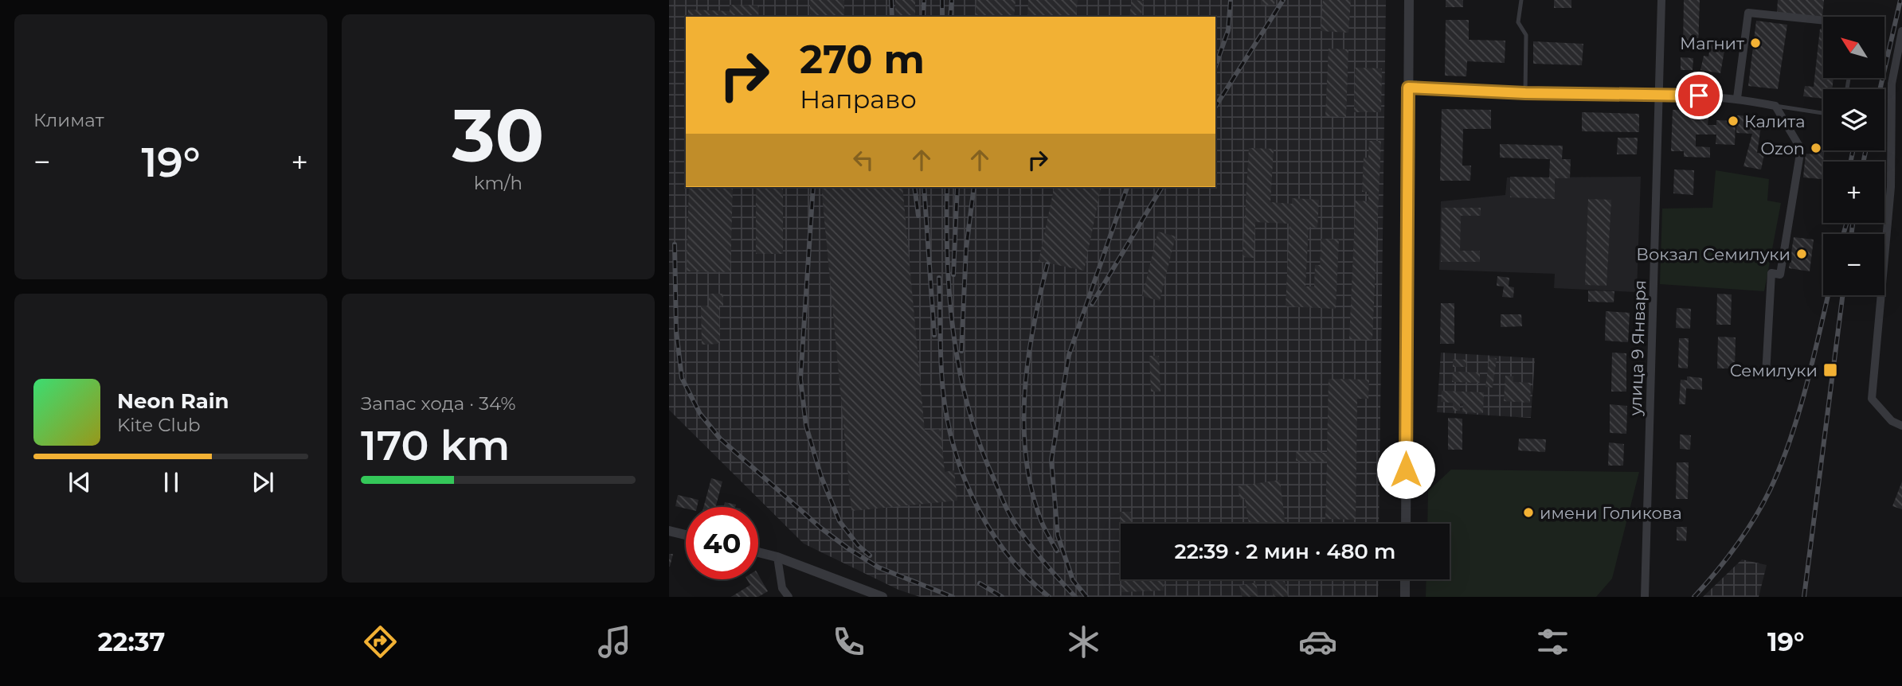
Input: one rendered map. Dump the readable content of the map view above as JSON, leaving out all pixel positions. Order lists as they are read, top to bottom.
{
  "streets": {
    "street": ["улица 9 Января"]
  },
  "places": {
    "other": [
      "Магнит",
      "Калита",
      "Ozon",
      "Вокзал Семилуки",
      "имени Голикова"
    ],
    "transit": ["Семилуки"]
  },
  "north": "top left",
  "page": {
    "tile": [
      "Климат",
      ["30", "km/h"],
      ["Запас хода · 34%", "170 km"]
    ],
    "map_buttons": ["+", "−"],
    "turn": ["270 m", "Направо"],
    "heat": ["−", "19°", "+"],
    "song": ["Neon Rain", "Kite Club"],
    "limit": "40",
    "trip": "22:39 · 2 мин · 480 m",
    "tabs": ["22:37", "19°"]
  }
}
